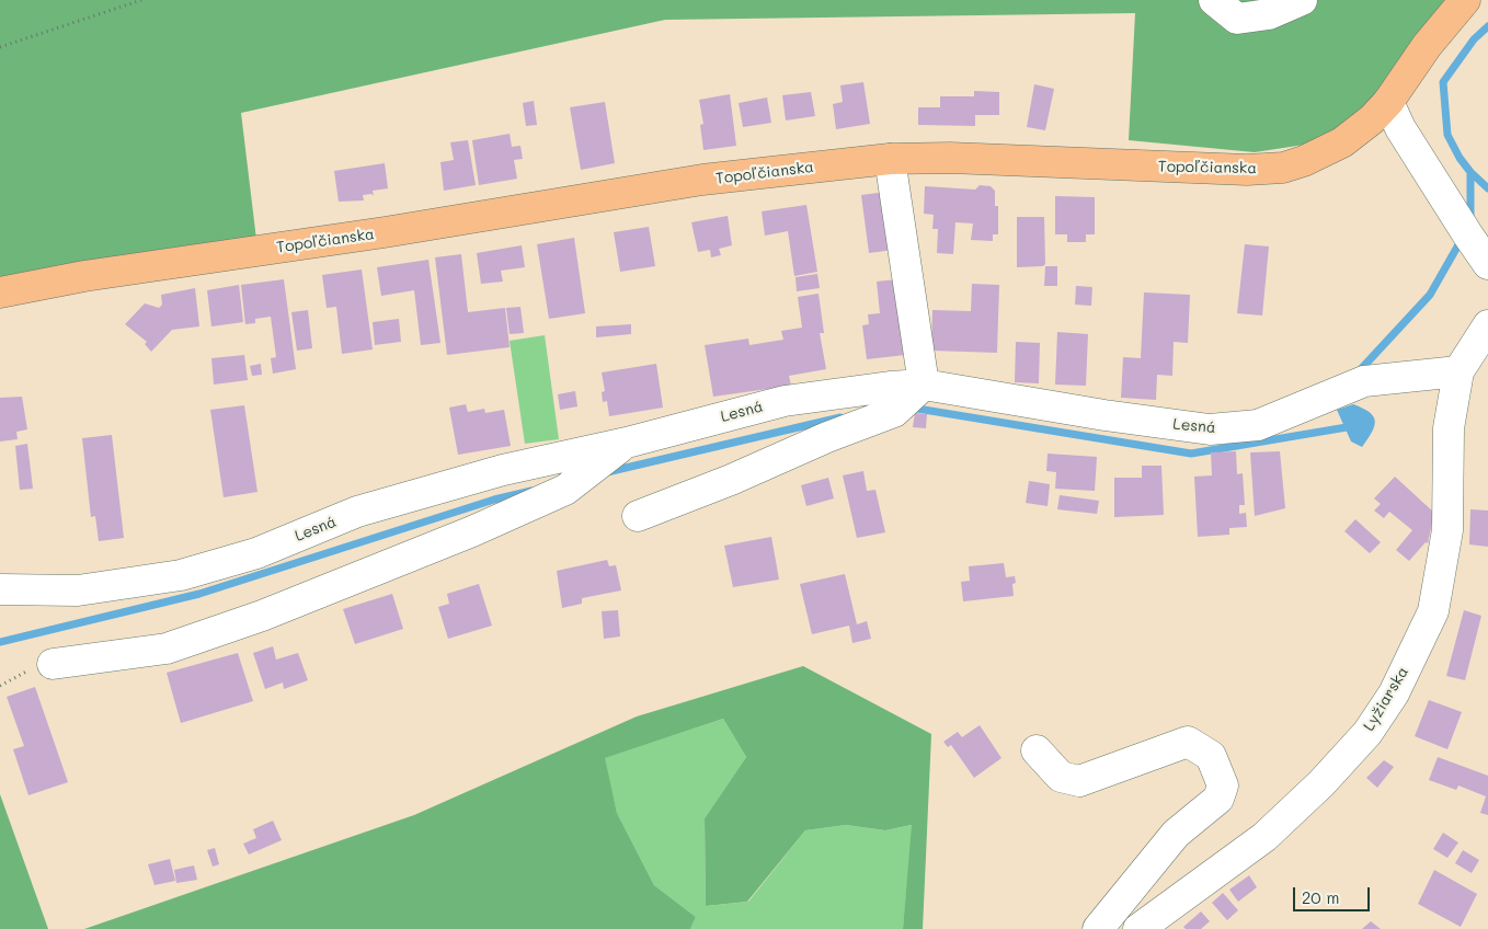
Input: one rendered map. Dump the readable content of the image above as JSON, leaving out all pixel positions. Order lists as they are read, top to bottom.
{
  "streets": {
    "main road": ["Topoľčianska"],
    "street": ["Lesná", "Lyžiarska"]
  },
  "crossings": [
    ["Lesná", "Lyžiarska"]
  ],
  "scale_bar": "20 m"
}
